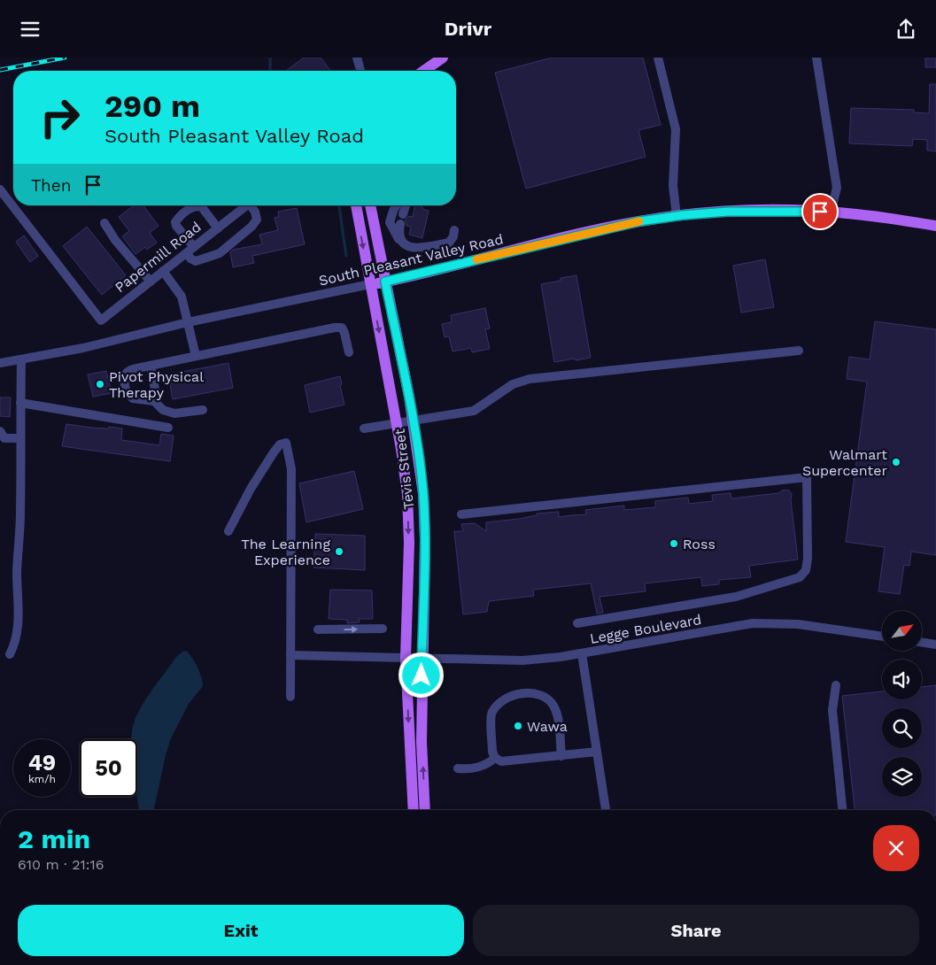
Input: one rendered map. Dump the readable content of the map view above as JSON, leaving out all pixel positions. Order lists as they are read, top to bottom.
{
  "streets": {
    "main road": ["South Pleasant Valley Road", "Tevis Street"],
    "street": ["Papermill Road", "Legge Boulevard"]
  },
  "crossings": [
    ["South Pleasant Valley Road", "Tevis Street"],
    ["Tevis Street", "Legge Boulevard"]
  ],
  "places": [
    "Pivot Physical Therapy",
    "Walmart Supercenter",
    "Ross",
    "The Learning Experience",
    "Wawa"
  ],
  "north": "top right",
  "page": {
    "header": "Drivr",
    "turn": ["290 m", "South Pleasant Valley Road"],
    "then": "Then",
    "speed": "49 km/h",
    "limit": "50",
    "heading": ["2 min", "610 m · 21:16"],
    "buttons": ["Exit", "Share"]
  }
}
